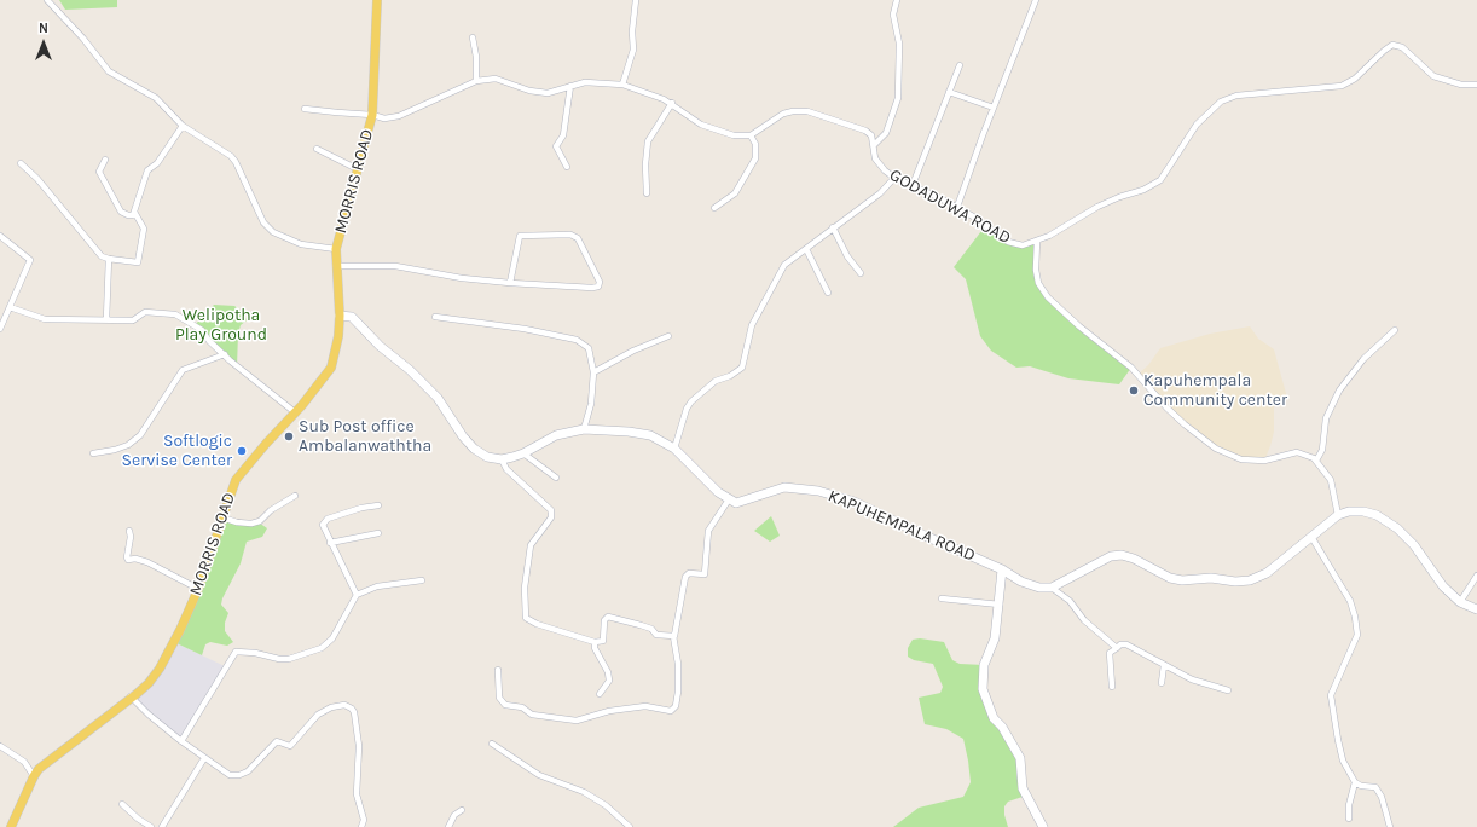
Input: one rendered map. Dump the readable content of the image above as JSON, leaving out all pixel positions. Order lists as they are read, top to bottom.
{
  "streets": {
    "main road": ["MORRIS ROAD"],
    "street": ["GODADUWA ROAD", "KAPUHEMPALA ROAD"]
  },
  "parks": ["Welipotha Play Ground"],
  "places": ["Kapuhempala Community center", "Sub Post office Ambalanwaththa", "Softlogic Servise Center"],
  "north": "top"
}
